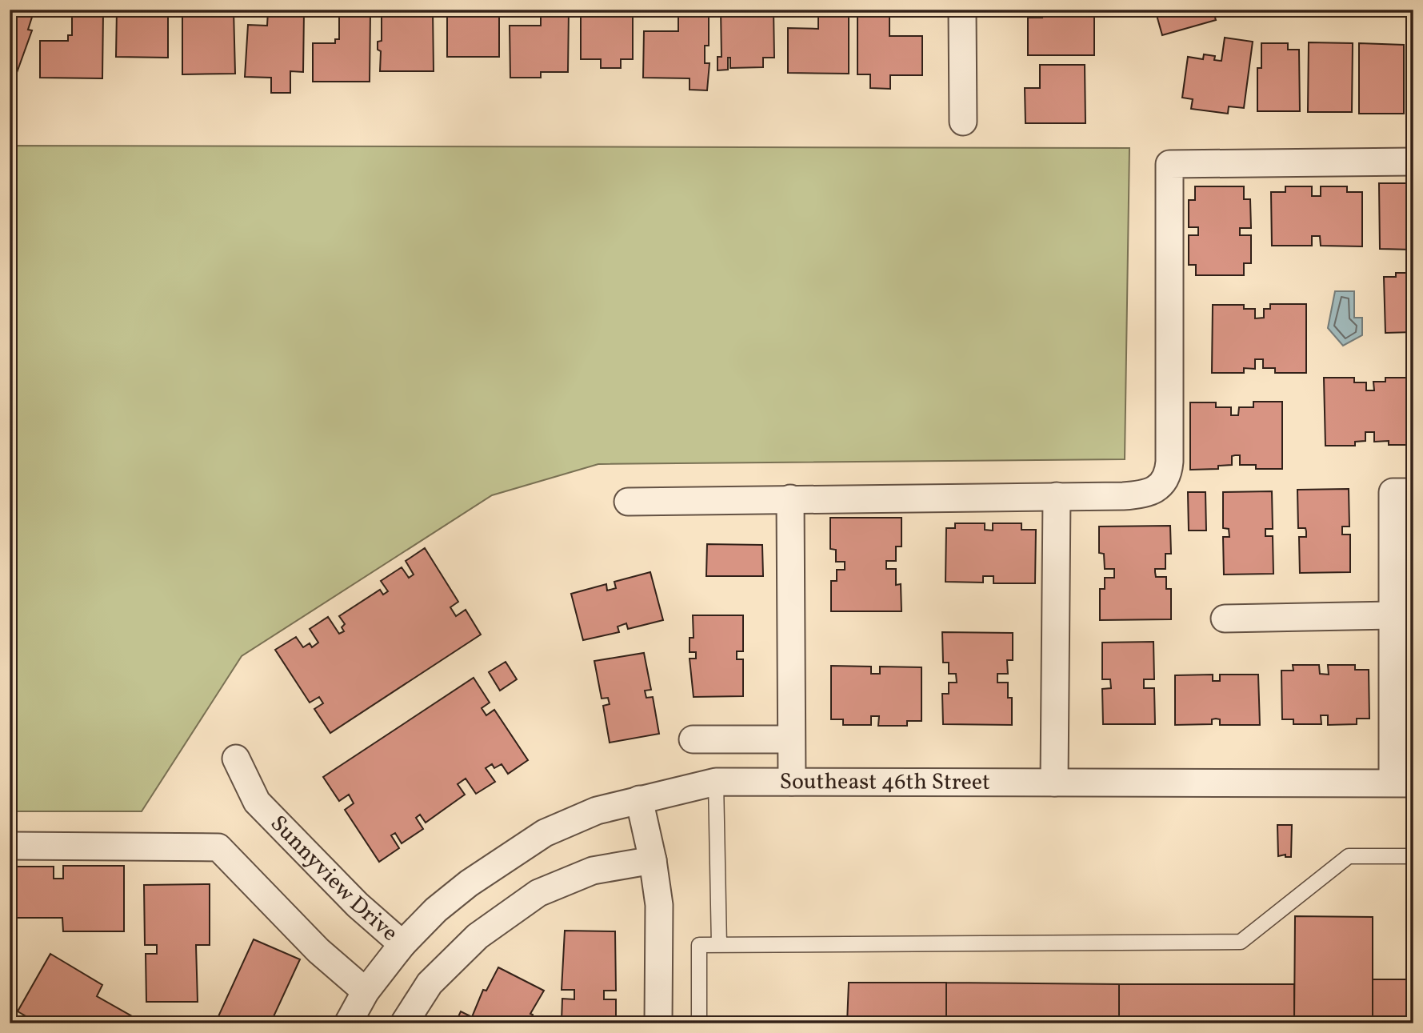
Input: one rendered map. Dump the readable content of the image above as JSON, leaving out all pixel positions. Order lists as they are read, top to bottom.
{
  "streets": {
    "street": ["Southeast 46th Street", "Sunnyview Drive"]
  },
  "crossings": [
    ["Southeast 46th Street", "Sunnyview Drive"]
  ]
}
